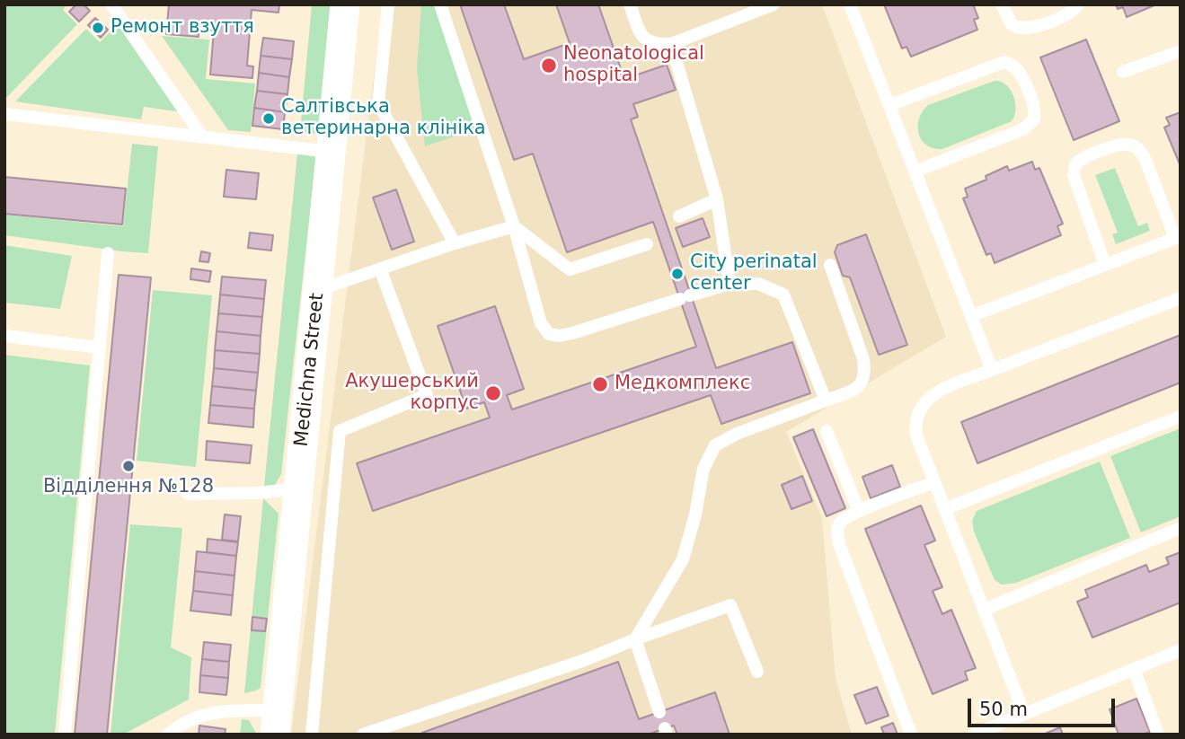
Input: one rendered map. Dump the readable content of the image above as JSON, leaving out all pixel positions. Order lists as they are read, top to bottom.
{
  "streets": {
    "street": ["Medichna Street"]
  },
  "places": [
    "Ремонт взуття",
    "Neonatological hospital",
    "Салтівська ветеринарна клініка",
    "City perinatal center",
    "Медкомплекс",
    "Акушерський корпус",
    "Відділення №128"
  ],
  "scale_bar": "50 m"
}
